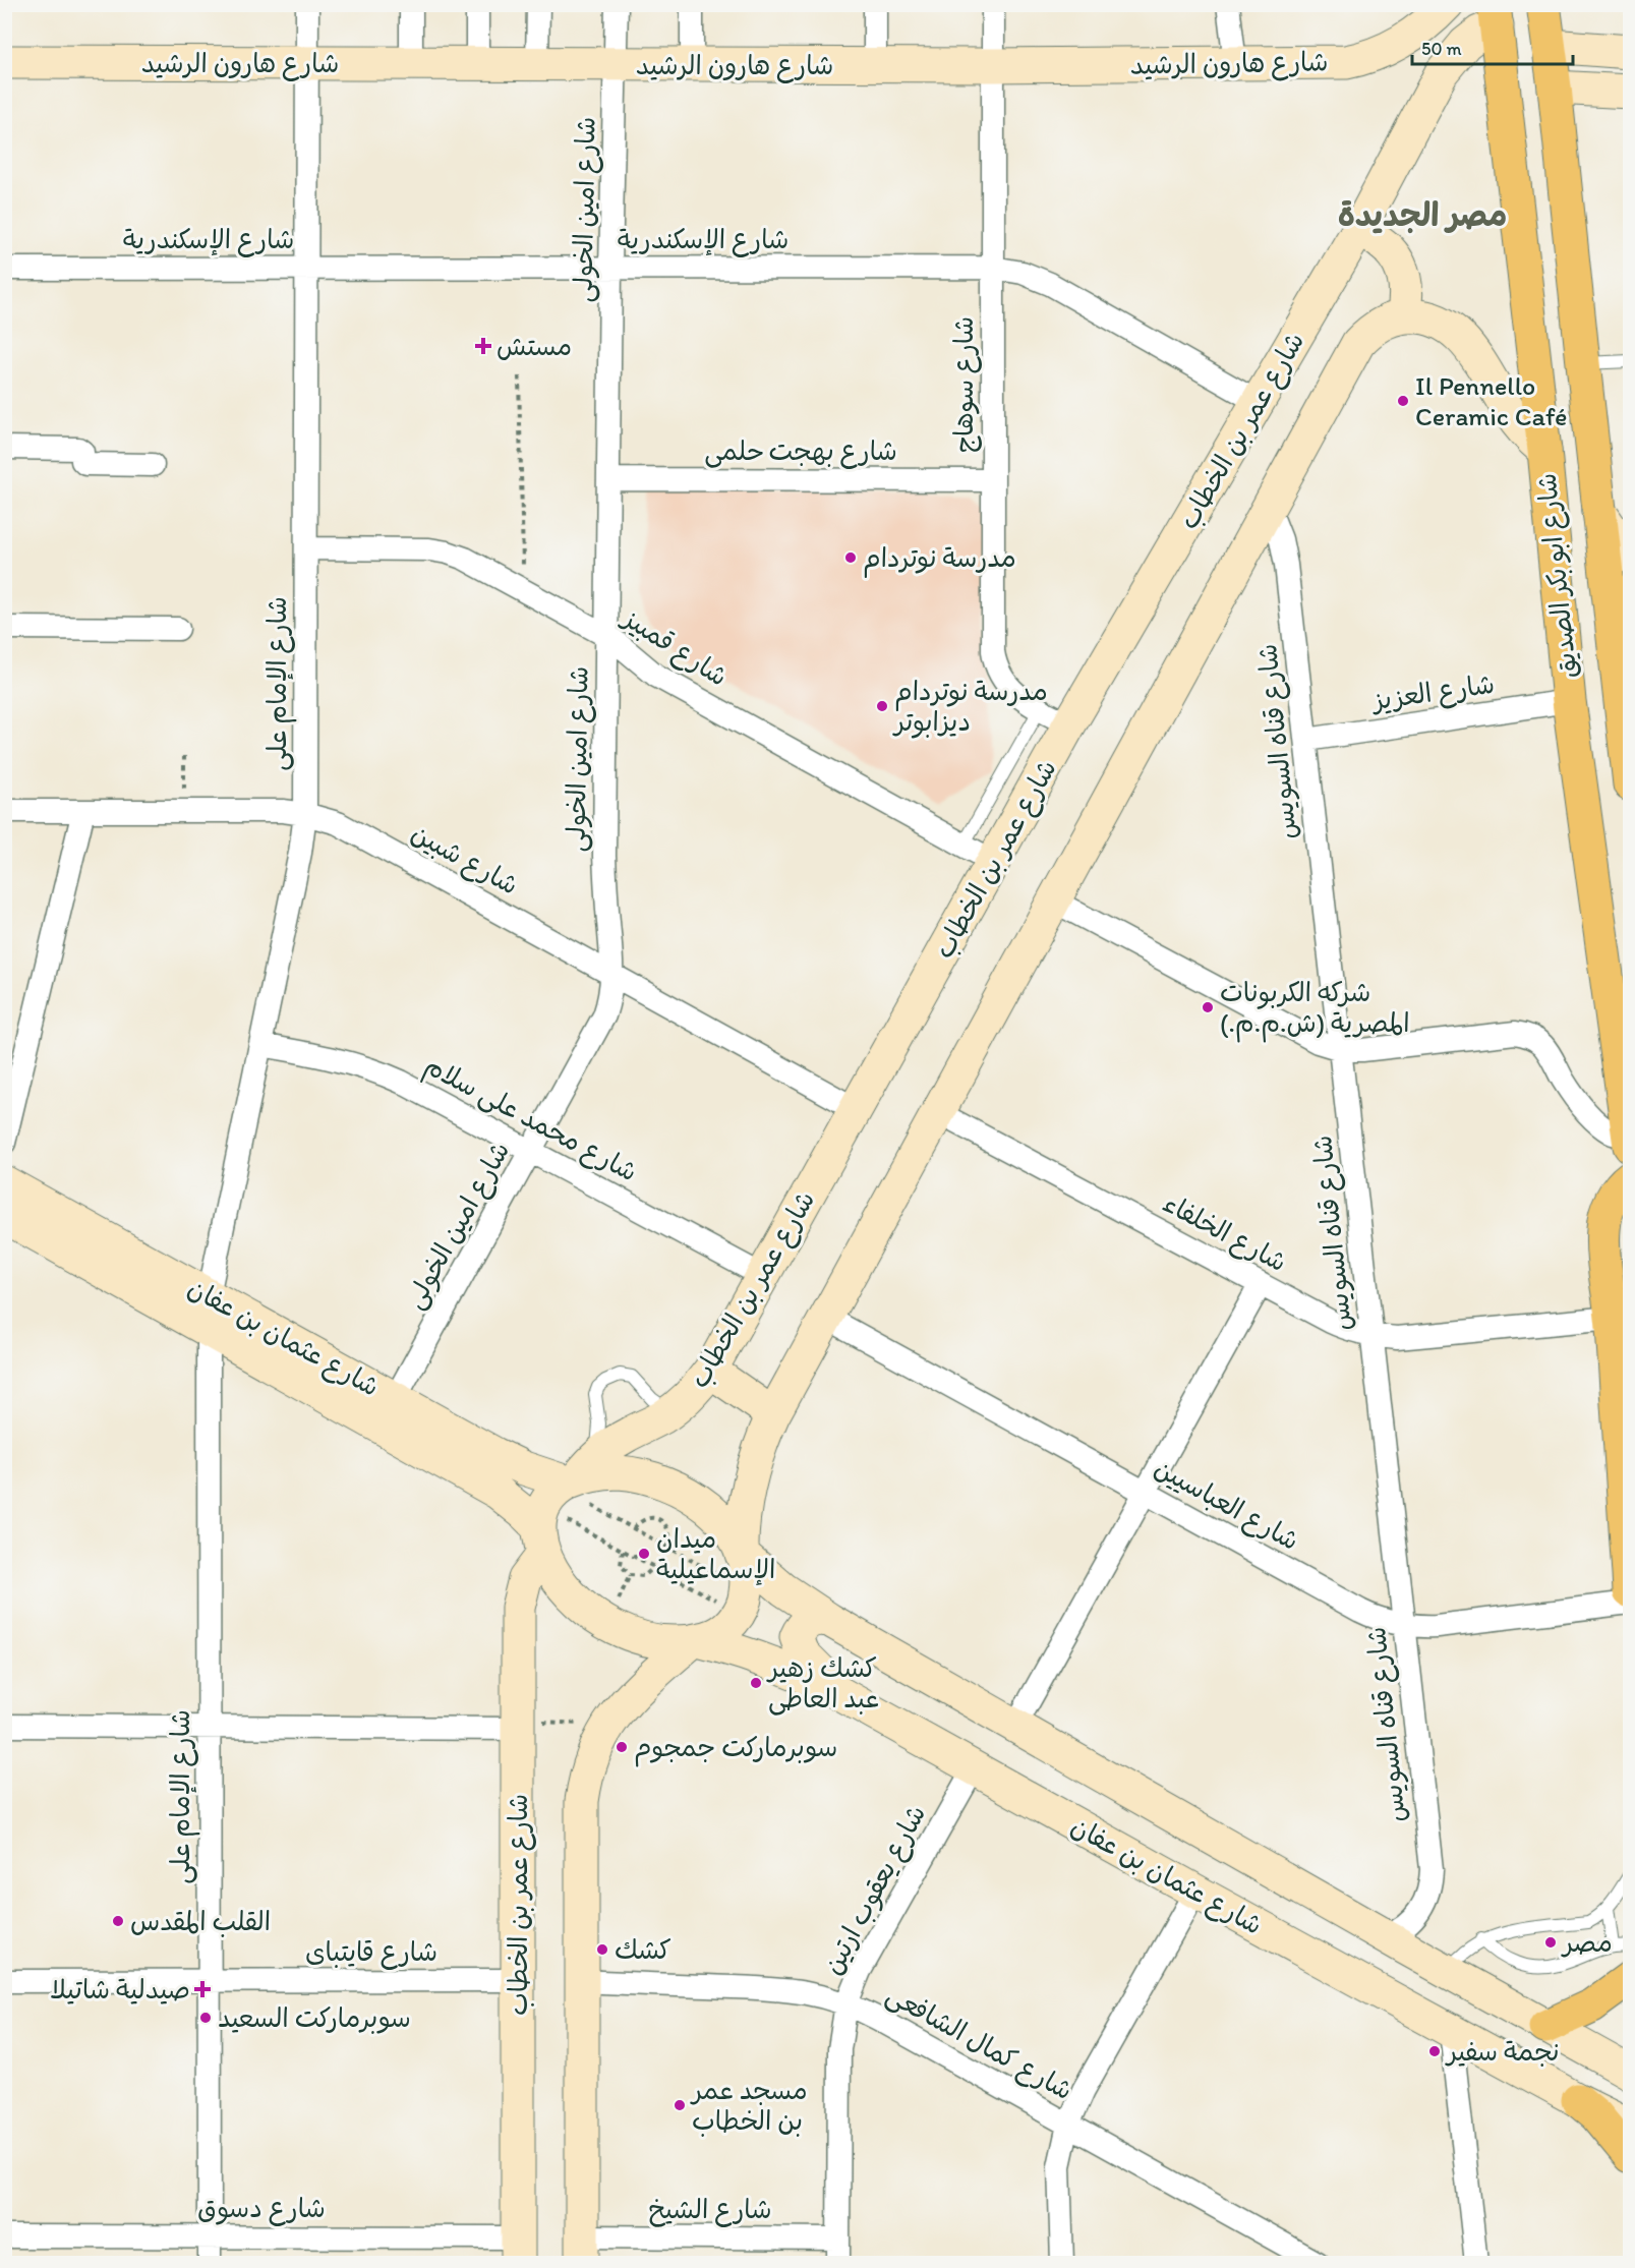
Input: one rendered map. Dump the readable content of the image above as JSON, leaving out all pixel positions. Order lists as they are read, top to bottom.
{
  "streets": {
    "main road": ["شارع ابو بكر الصديق"],
    "street": [
      "شارع هارون الرشيد",
      "شارع امين الخولى",
      "شارع الإسكندرية",
      "شارع سوهاج",
      "شارع عمر بن الخطاب",
      "شارع بهجت حلمى",
      "شارع قمبيز",
      "شارع الإمام على",
      "شارع العزيز",
      "شارع قناه السويس",
      "شارع شبين",
      "شارع محمد على سلام",
      "شارع الخلفاء",
      "شارع عثمان بن عفان",
      "شارع العباسيين",
      "شارع يعقوب ارتين",
      "شارع قايتباى",
      "شارع كمال الشافعى",
      "شارع دسوق",
      "شارع الشيخ"
    ]
  },
  "crossings": [
    ["شارع هارون الرشيد", "شارع امين الخولى"],
    ["شارع هارون الرشيد", "شارع سوهاج"],
    ["شارع هارون الرشيد", "شارع الإمام على"],
    ["شارع امين الخولى", "شارع الإسكندرية"],
    ["شارع امين الخولى", "شارع بهجت حلمى"],
    ["شارع امين الخولى", "شارع قمبيز"],
    ["شارع امين الخولى", "شارع شبين"],
    ["شارع امين الخولى", "شارع محمد على سلام"],
    ["شارع امين الخولى", "شارع عثمان بن عفان"],
    ["شارع الإسكندرية", "شارع سوهاج"],
    ["شارع الإسكندرية", "شارع عمر بن الخطاب"],
    ["شارع الإسكندرية", "شارع الإمام على"],
    ["شارع سوهاج", "شارع عمر بن الخطاب"],
    ["شارع سوهاج", "شارع بهجت حلمى"],
    ["شارع عمر بن الخطاب", "شارع ابو بكر الصديق"],
    ["شارع عمر بن الخطاب", "شارع قمبيز"],
    ["شارع عمر بن الخطاب", "شارع شبين"],
    ["شارع عمر بن الخطاب", "شارع محمد على سلام"],
    ["شارع عمر بن الخطاب", "شارع عثمان بن عفان"],
    ["شارع عمر بن الخطاب", "شارع قايتباى"],
    ["شارع عمر بن الخطاب", "شارع دسوق"],
    ["شارع ابو بكر الصديق", "شارع العزيز"],
    ["شارع قمبيز", "شارع الإمام على"],
    ["شارع الإمام على", "شارع شبين"],
    ["شارع الإمام على", "شارع محمد على سلام"],
    ["شارع الإمام على", "شارع عثمان بن عفان"],
    ["شارع الإمام على", "شارع قايتباى"],
    ["شارع الإمام على", "شارع دسوق"],
    ["شارع العزيز", "شارع قناه السويس"],
    ["شارع قناه السويس", "شارع الخلفاء"],
    ["شارع قناه السويس", "شارع عثمان بن عفان"],
    ["شارع قناه السويس", "شارع العباسيين"],
    ["شارع عثمان بن عفان", "شارع يعقوب ارتين"],
    ["شارع يعقوب ارتين", "شارع كمال الشافعى"],
    ["شارع يعقوب ارتين", "شارع الشيخ"]
  ],
  "districts": ["مصر الجديدة"],
  "places": {
    "health": ["مستش", "صيدلية شاتيلا"],
    "other": [
      "Il Pennello Ceramic Café",
      "مدرسة نوتردام",
      "مدرسة نوتردام ديزابوتر",
      "شركه الكربونات المصرية (ش.م.م.)",
      "ميدان الإسماعيلية",
      "كشك زهير عبد العاطى",
      "سوبرماركت جمجوم",
      "القلب المقدس",
      "مصر",
      "كشك",
      "سوبرماركت السعيد",
      "نجمة سفير",
      "مسجد عمر بن الخطاب"
    ]
  },
  "scale_bar": "50 m"
}
